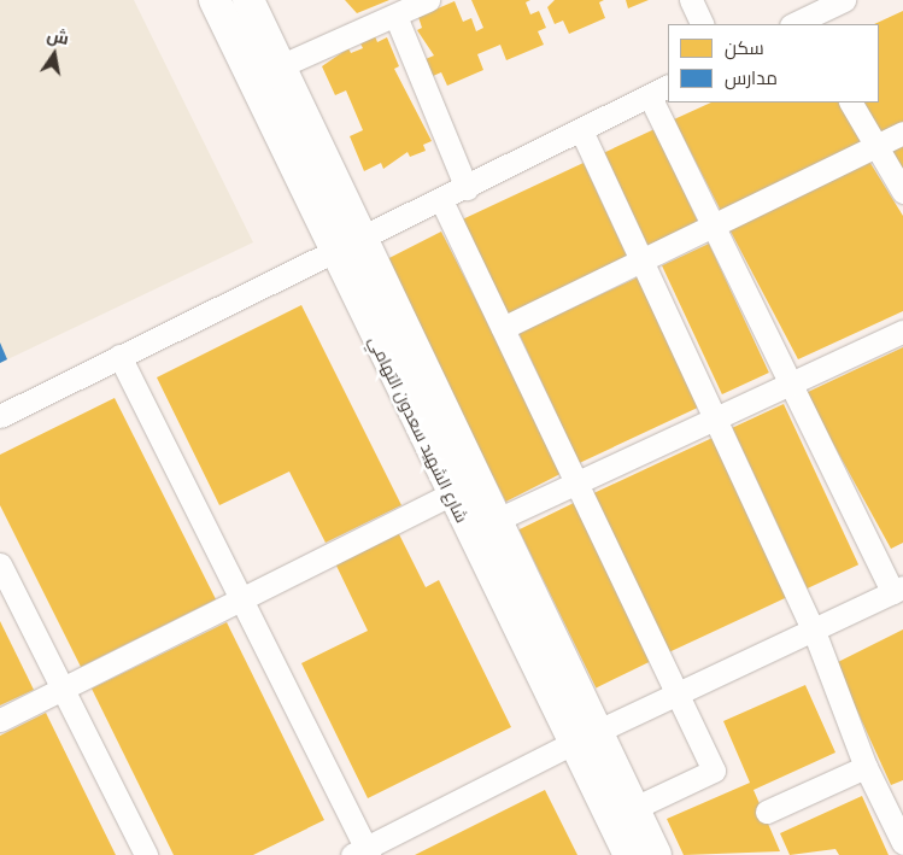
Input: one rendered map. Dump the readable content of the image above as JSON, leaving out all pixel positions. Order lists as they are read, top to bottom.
{
  "streets": {
    "street": ["شارع الشهيد سعدون التهامي"]
  },
  "legend": ["سكن", "مدارس"],
  "north": "top"
}
